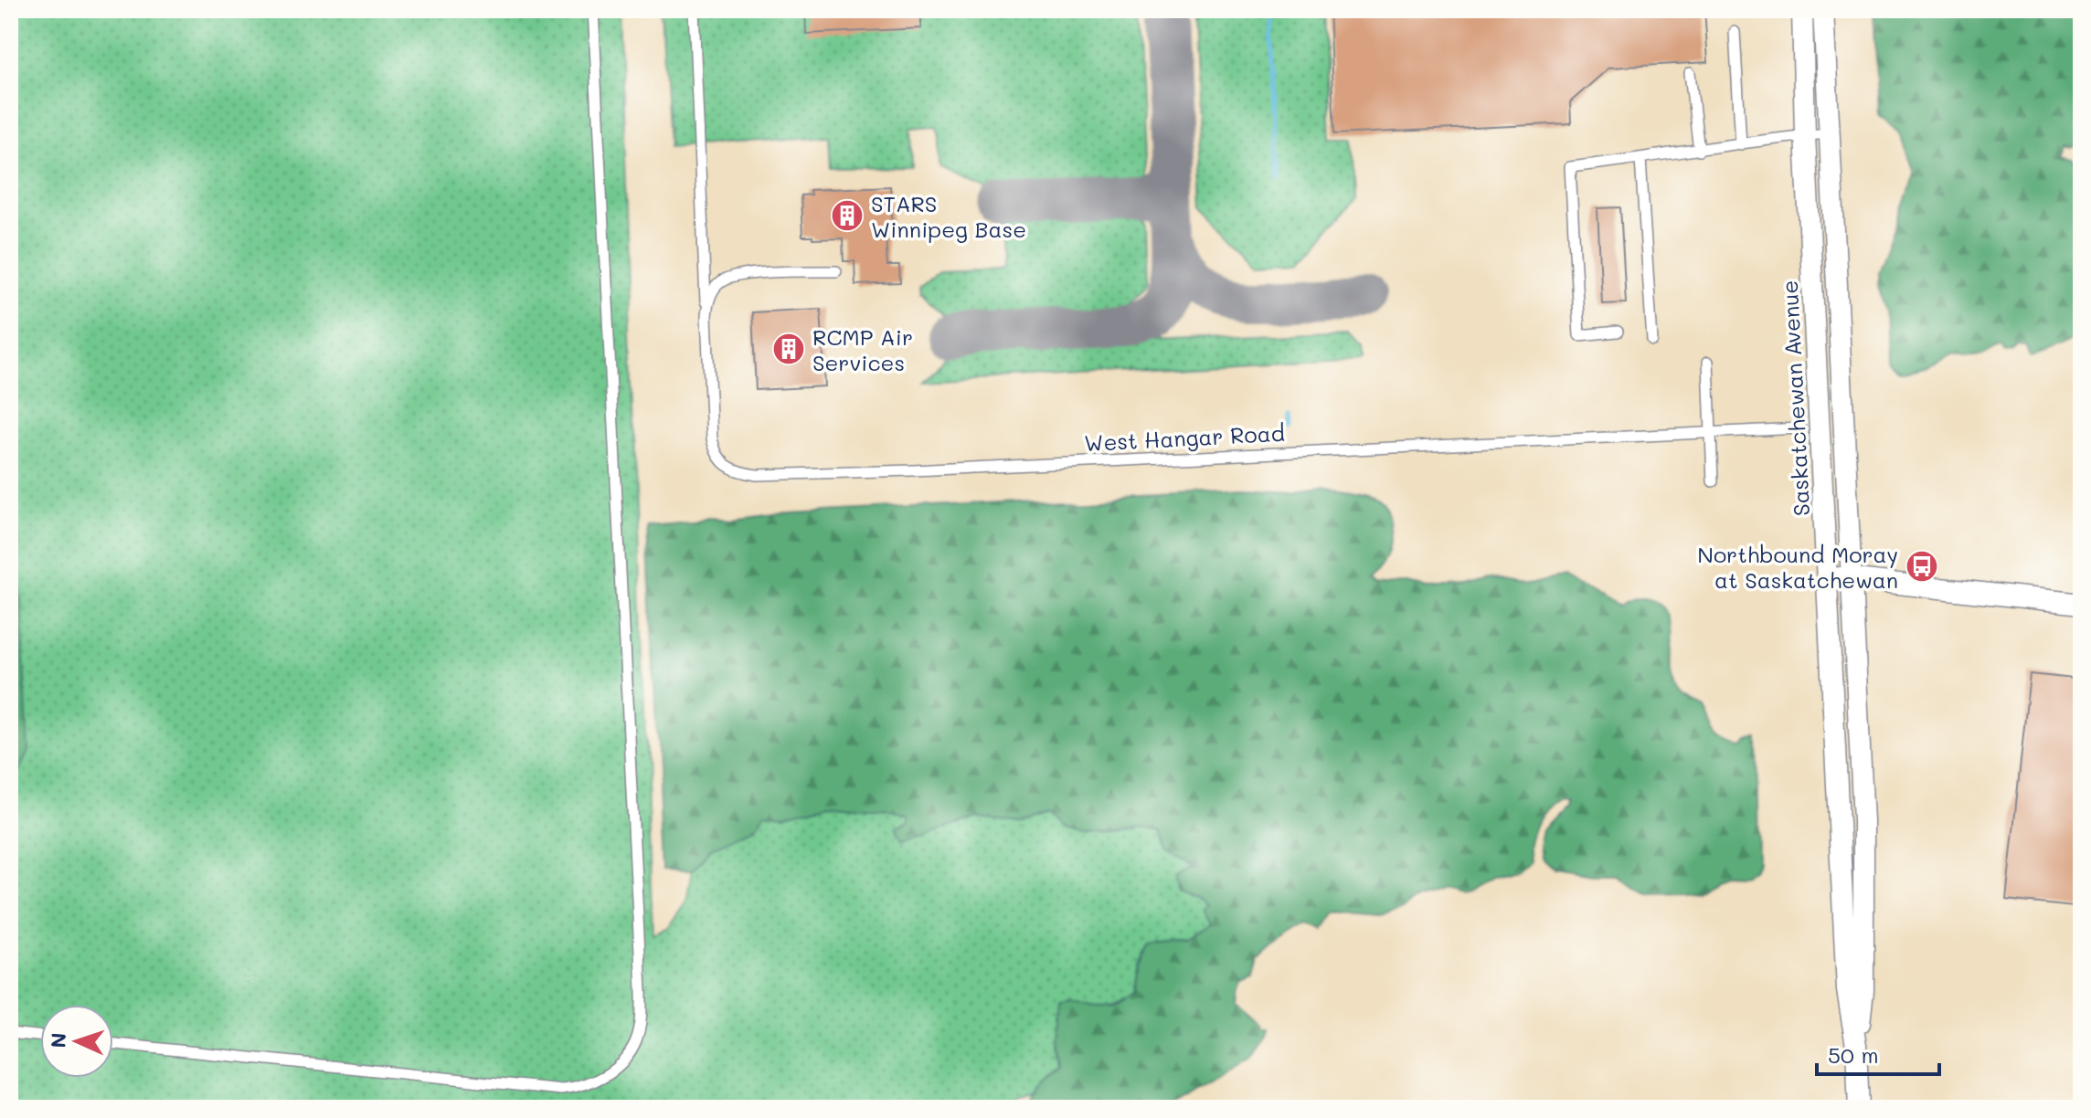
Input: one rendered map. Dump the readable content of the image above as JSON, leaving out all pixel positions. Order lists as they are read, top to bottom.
{
  "streets": {
    "street": ["Saskatchewan Avenue"],
    "lane": ["West Hangar Road"]
  },
  "places": {
    "building": ["STARS Winnipeg Base", "RCMP Air Services"],
    "bus stop": ["Northbound Moray at Saskatchewan"]
  },
  "scale_bar": "50 m",
  "north": "left"
}
